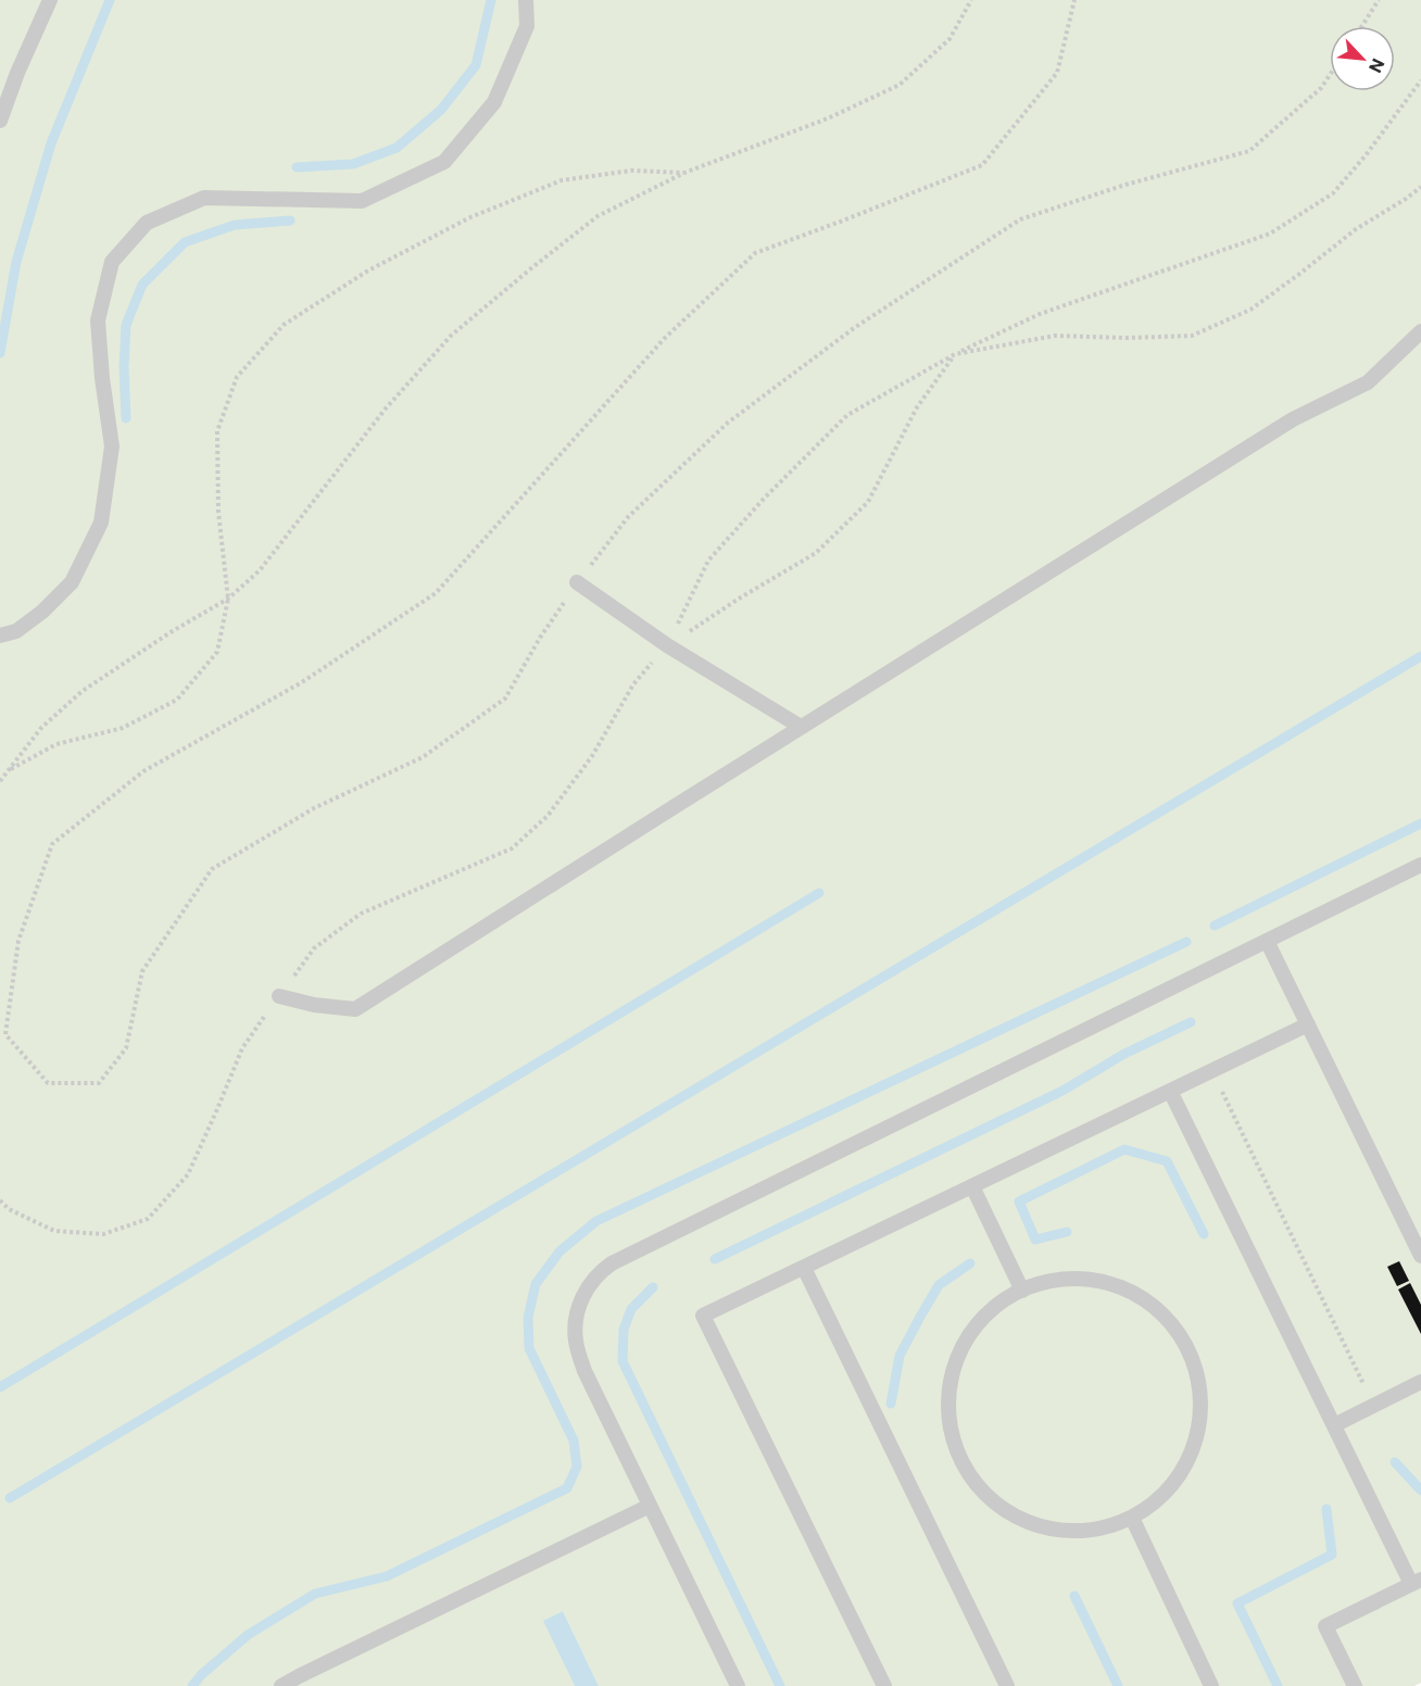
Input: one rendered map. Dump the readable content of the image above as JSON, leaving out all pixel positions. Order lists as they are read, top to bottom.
{
  "north": "bottom right"
}
